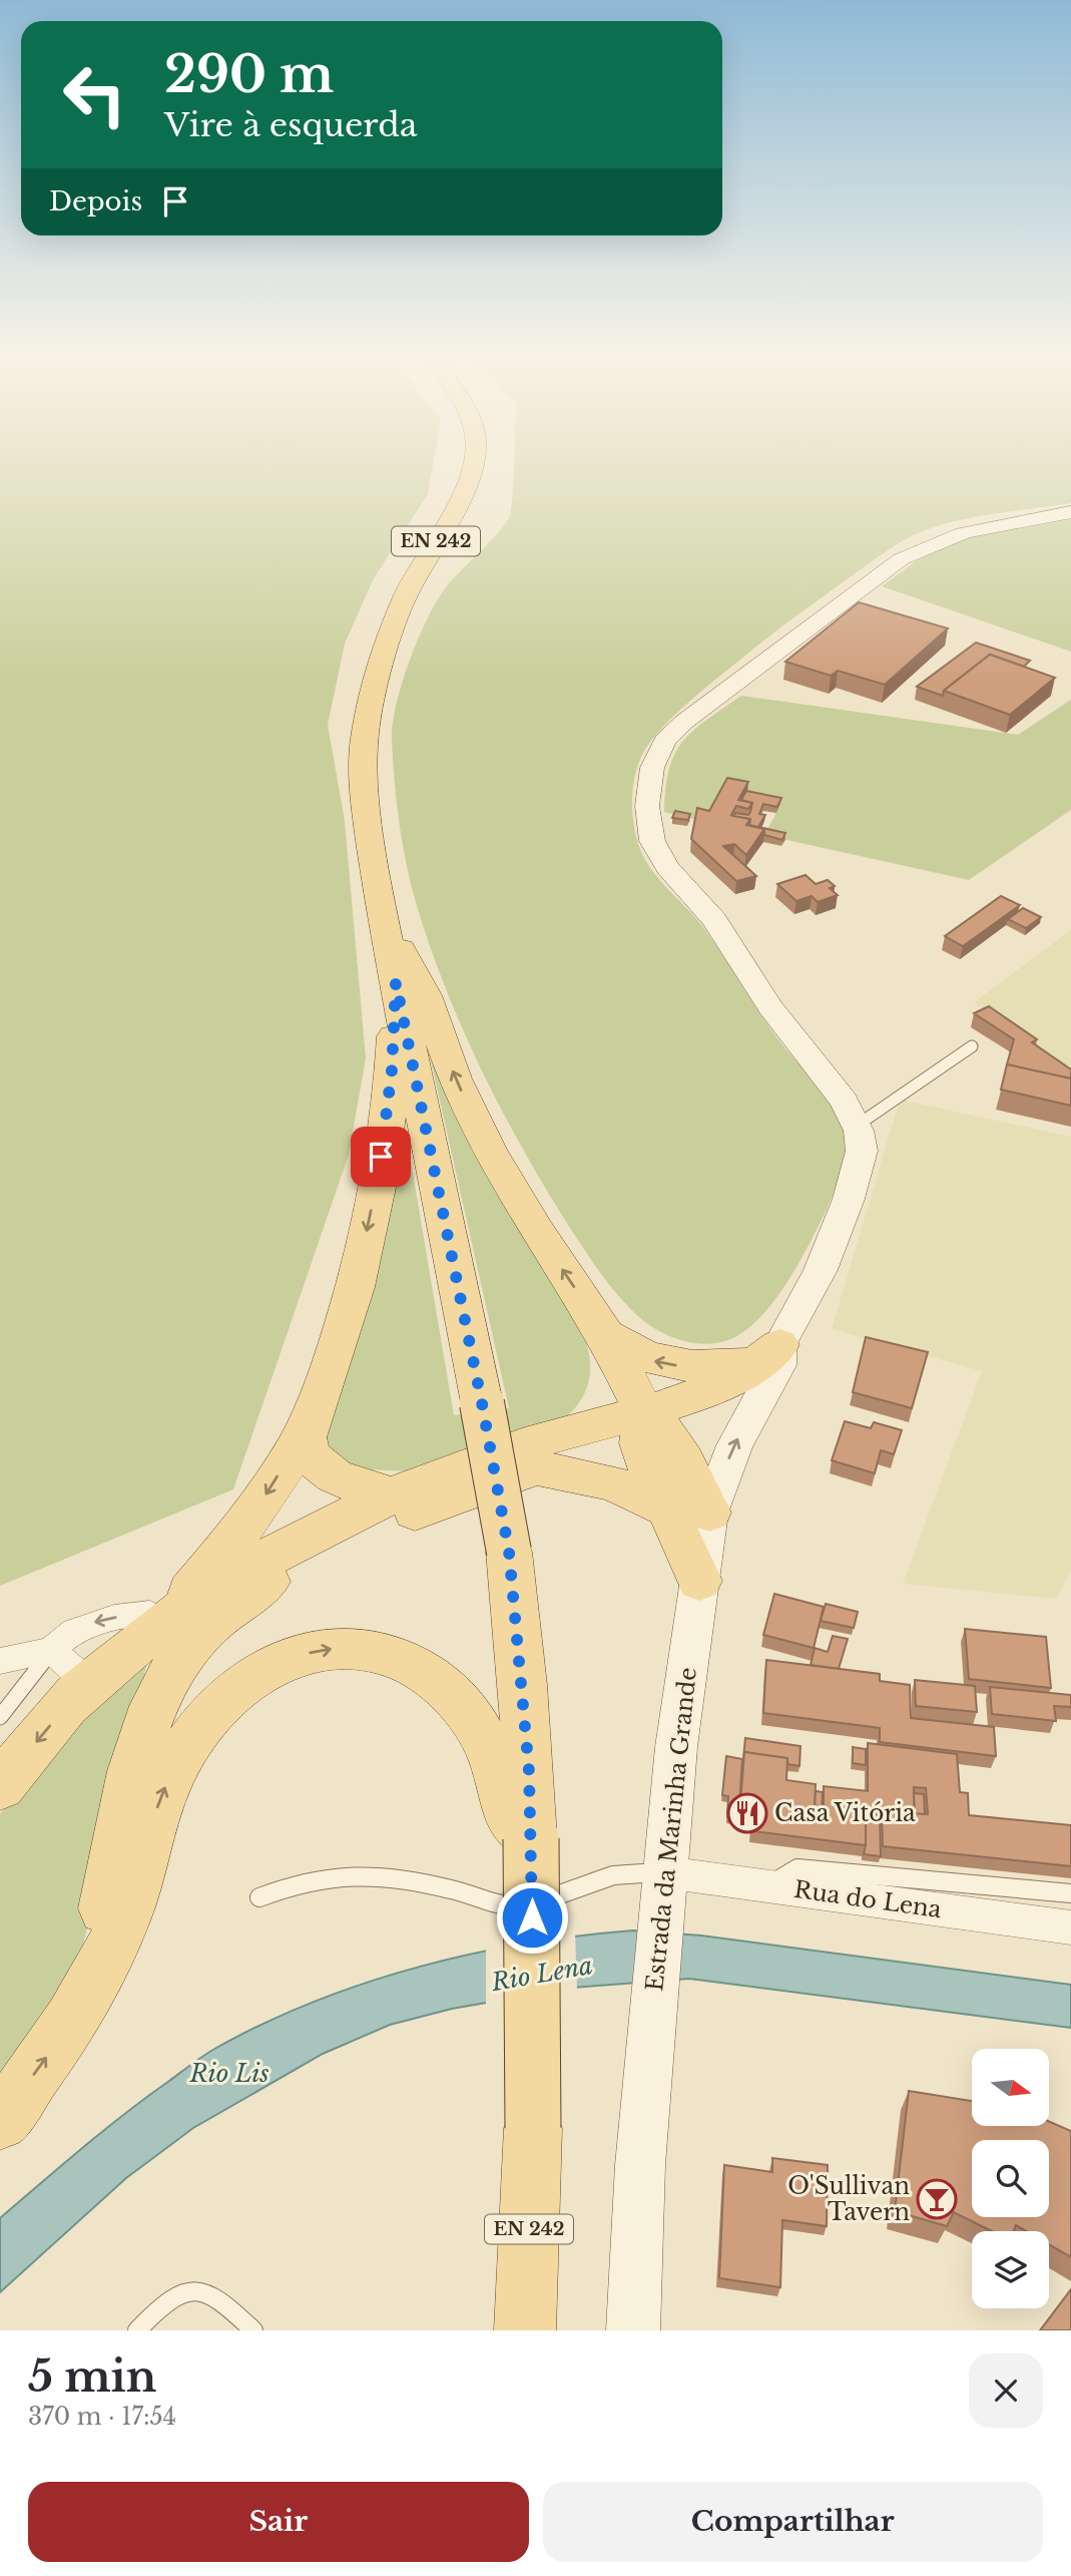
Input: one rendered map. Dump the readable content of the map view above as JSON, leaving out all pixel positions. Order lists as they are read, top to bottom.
{
  "streets": {
    "main road": ["EN 242", "Estrada da Marinha Grande"],
    "street": ["Rua do Lena"]
  },
  "crossings": [
    ["Estrada da Marinha Grande", "Rua do Lena"]
  ],
  "water": ["Rio Lena", "Rio Lis"],
  "places": {
    "restaurant": ["Casa Vitória"],
    "bar": ["O'Sullivan Tavern"]
  },
  "north": "right",
  "page": {
    "turn": ["290 m", "Vire à esquerda"],
    "then": "Depois",
    "heading": ["5 min", "370 m · 17:54"],
    "buttons": ["Sair", "Compartilhar"]
  }
}
